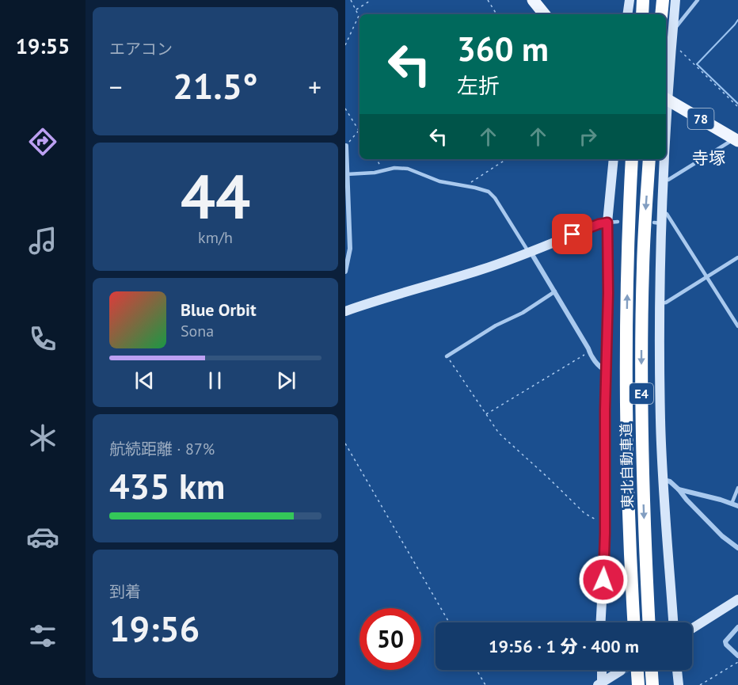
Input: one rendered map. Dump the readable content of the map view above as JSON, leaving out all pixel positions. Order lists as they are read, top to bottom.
{
  "streets": {
    "highway": ["E4", "東北自動車道"],
    "main road": ["78"]
  },
  "districts": ["寺塚"],
  "page": {
    "tabs": "19:55",
    "tile": [
      "エアコン",
      ["44", "km/h"],
      ["航続距離 · 87%", "435 km"],
      ["到着", "19:56"]
    ],
    "turn": ["360 m", "左折"],
    "heat": ["−", "21.5°", "+"],
    "song": ["Blue Orbit", "Sona"],
    "limit": "50",
    "trip": "19:56 · 1 分 · 400 m"
  }
}
